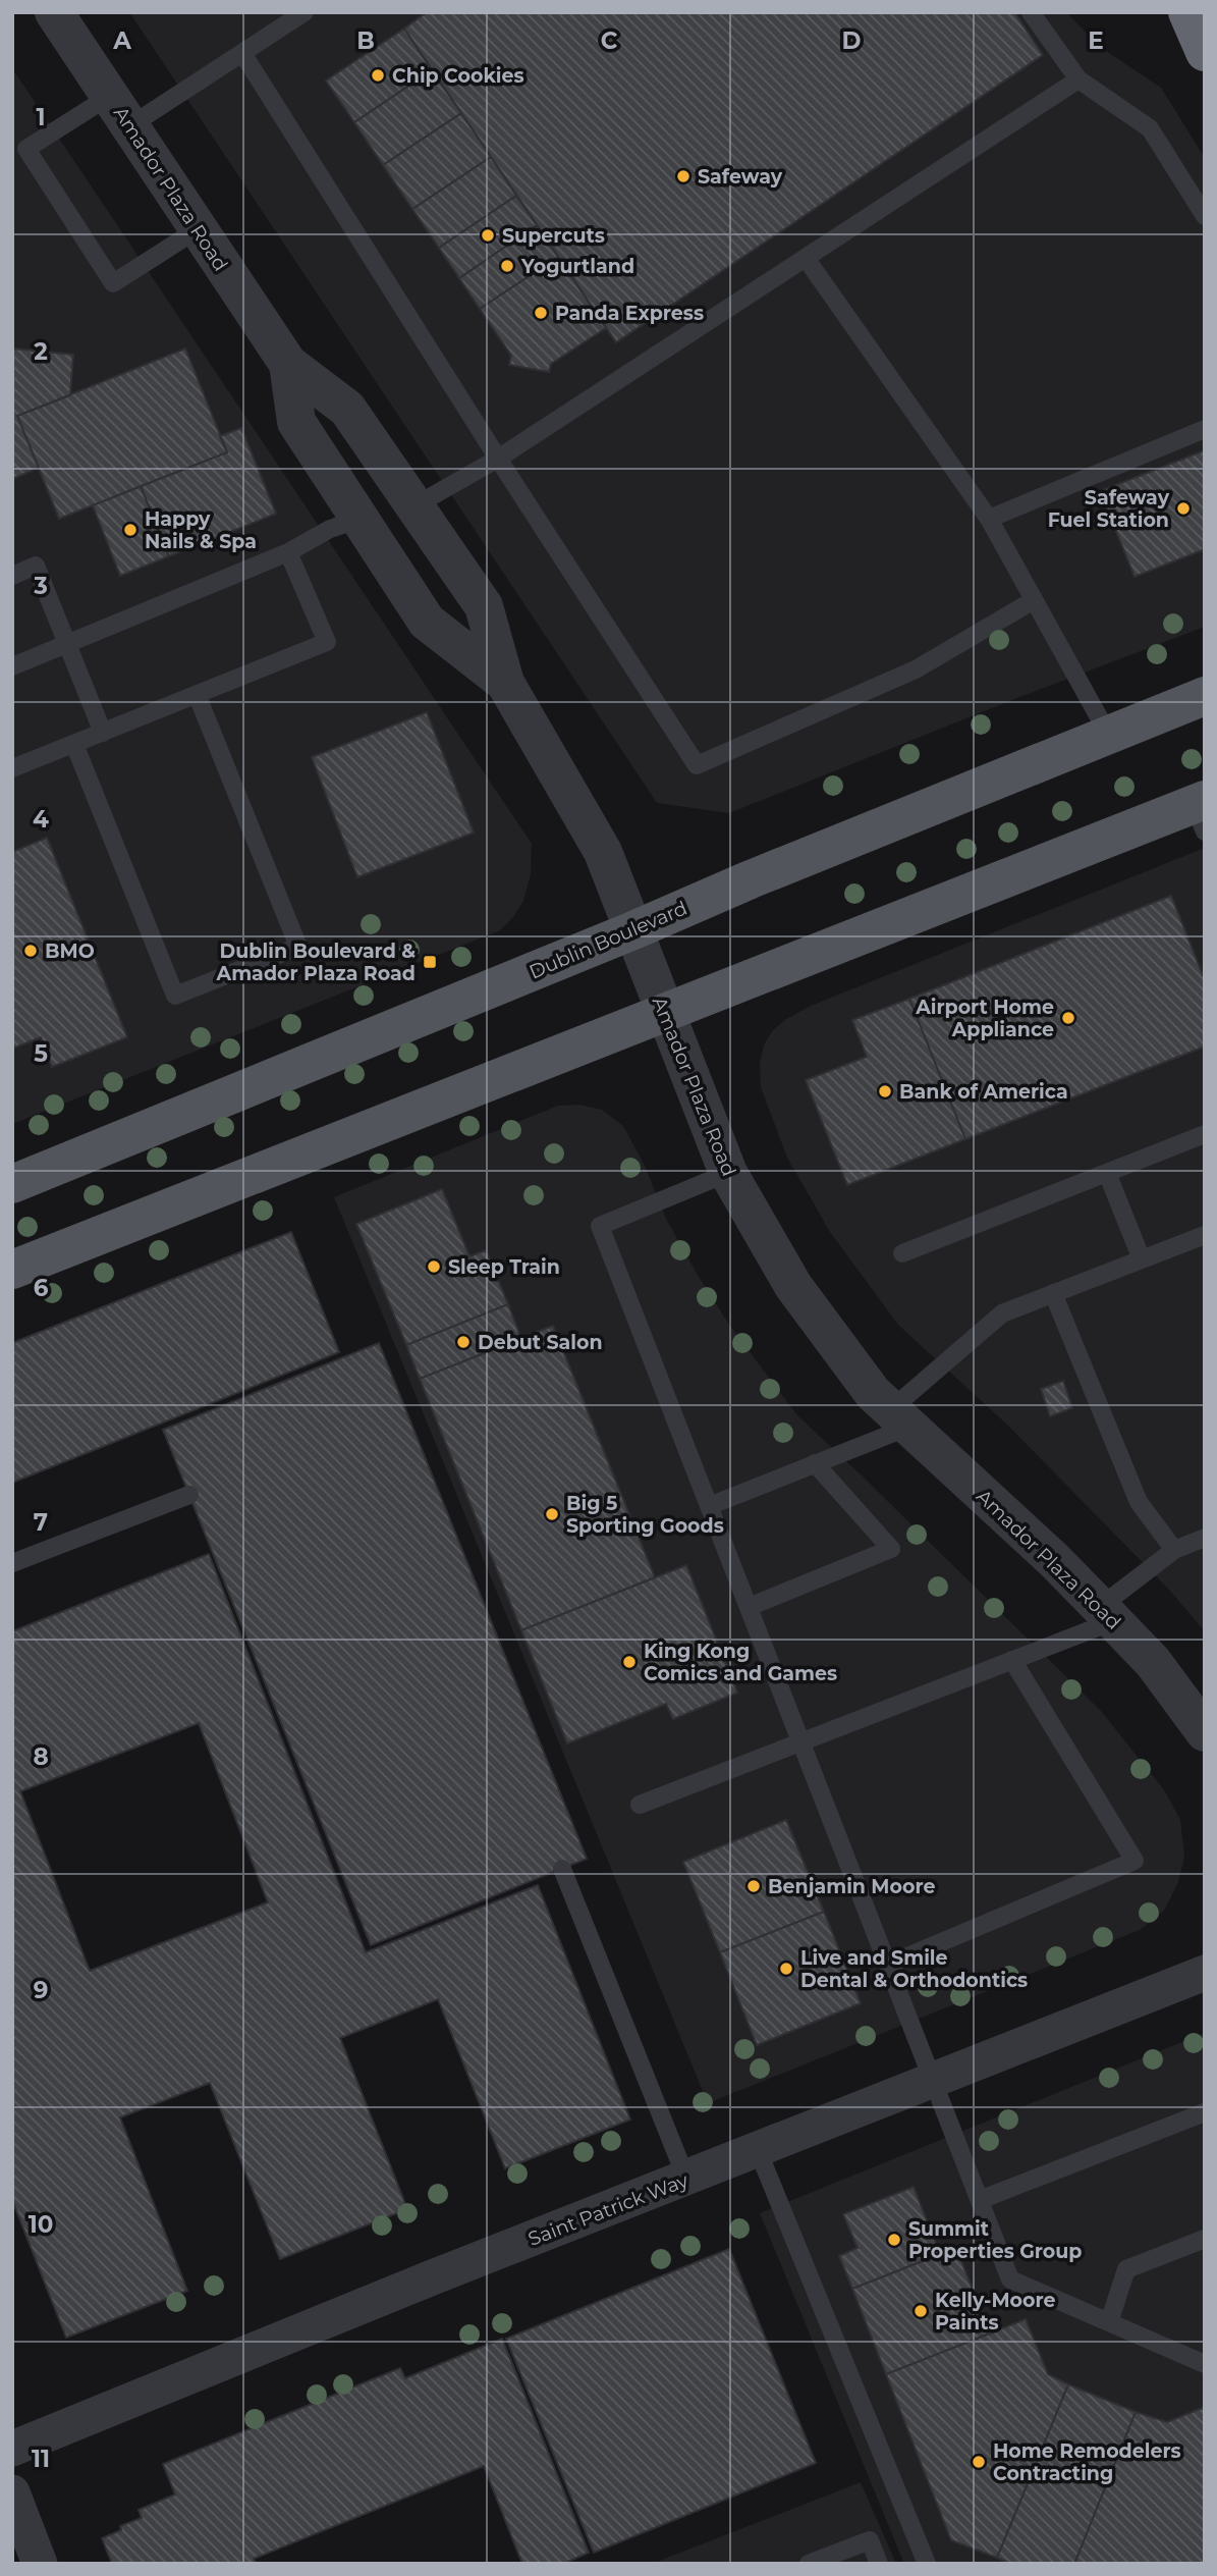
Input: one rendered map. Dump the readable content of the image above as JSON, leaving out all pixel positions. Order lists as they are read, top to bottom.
{
  "streets": {
    "main road": ["Dublin Boulevard"],
    "street": ["Amador Plaza Road", "Saint Patrick Way"]
  },
  "crossings": [
    ["Amador Plaza Road", "Dublin Boulevard"]
  ],
  "places": {
    "other": [
      "Chip Cookies",
      "Safeway",
      "Supercuts",
      "Yogurtland",
      "Panda Express",
      "Safeway Fuel Station",
      "Happy Nails & Spa",
      "BMO",
      "Airport Home Appliance",
      "Bank of America",
      "Sleep Train",
      "Debut Salon",
      "Big 5 Sporting Goods",
      "King Kong Comics and Games",
      "Benjamin Moore",
      "Live and Smile Dental & Orthodontics",
      "Summit Properties Group",
      "Kelly-Moore Paints",
      "Home Remodelers Contracting"
    ],
    "transit": ["Dublin Boulevard & Amador Plaza Road"]
  },
  "grid": {
    "columns": [
      "A",
      "B",
      "C",
      "D",
      "E"
    ],
    "rows": [
      "1",
      "2",
      "3",
      "4",
      "5",
      "6",
      "7",
      "8",
      "9",
      "10",
      "11"
    ]
  }
}
